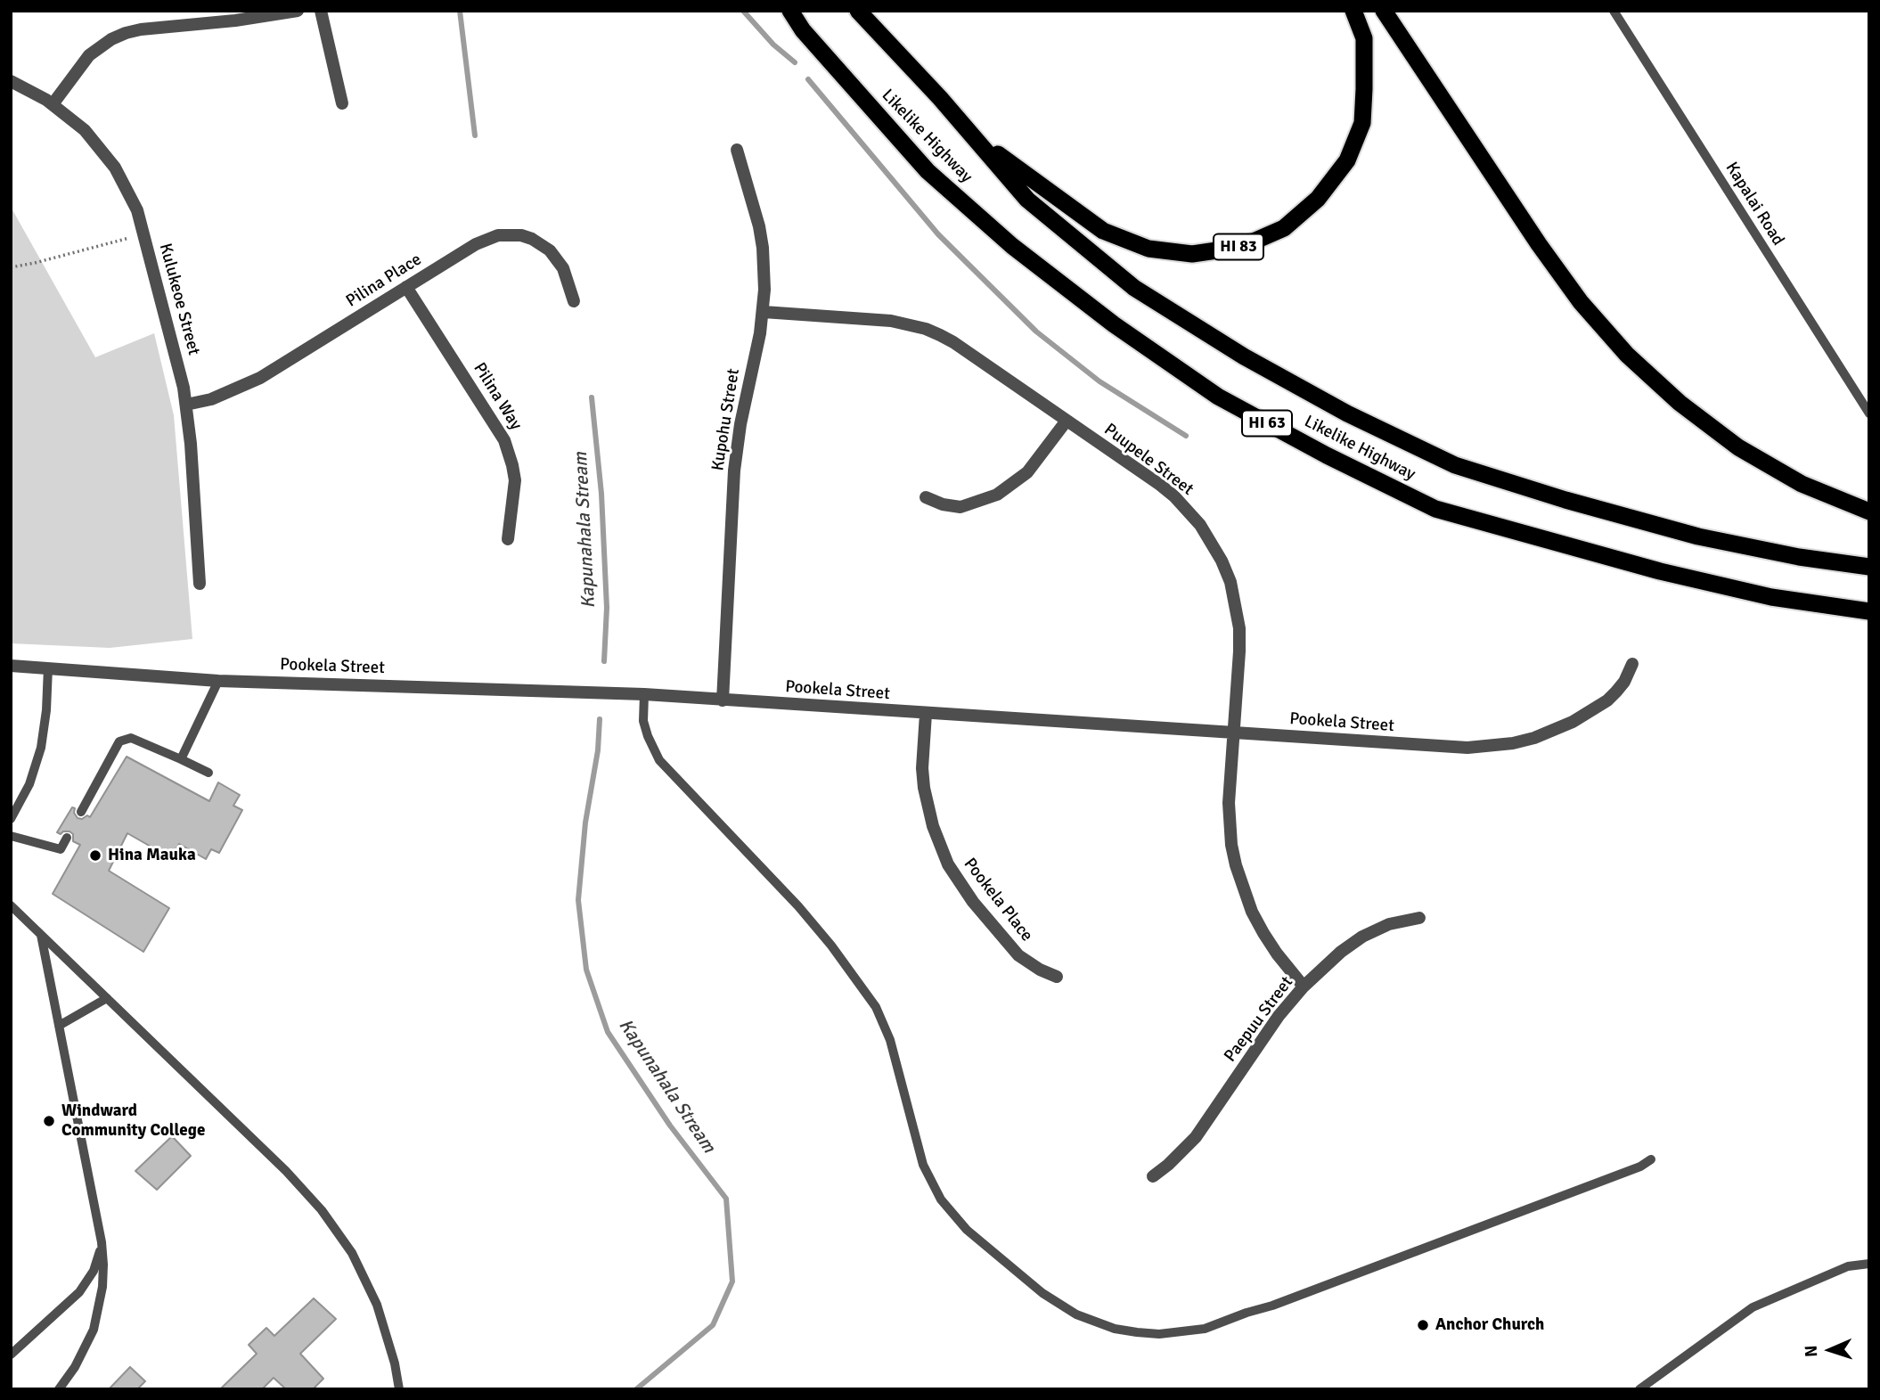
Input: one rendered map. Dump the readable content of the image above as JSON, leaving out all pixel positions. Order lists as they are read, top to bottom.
{
  "streets": {
    "highway": ["Likelike Highway", "HI 83", "HI 63"],
    "street": [
      "Pilina Place",
      "Kulukeoe Street",
      "Pilina Way",
      "Kupohu Street",
      "Puupele Street",
      "Pookela Street",
      "Pookela Place",
      "Paepuu Street"
    ],
    "lane": ["Kapalai Road"]
  },
  "crossings": [
    ["Likelike Highway", "HI 83"],
    ["Pilina Place", "Kulukeoe Street"],
    ["Pilina Place", "Pilina Way"],
    ["Kupohu Street", "Puupele Street"],
    ["Kupohu Street", "Pookela Street"],
    ["Puupele Street", "Pookela Street"],
    ["Puupele Street", "Paepuu Street"],
    ["Pookela Street", "Pookela Place"]
  ],
  "water": ["Kapunahala Stream"],
  "places": ["Hina Mauka", "Windward Community College", "Anchor Church"],
  "north": "left"
}
